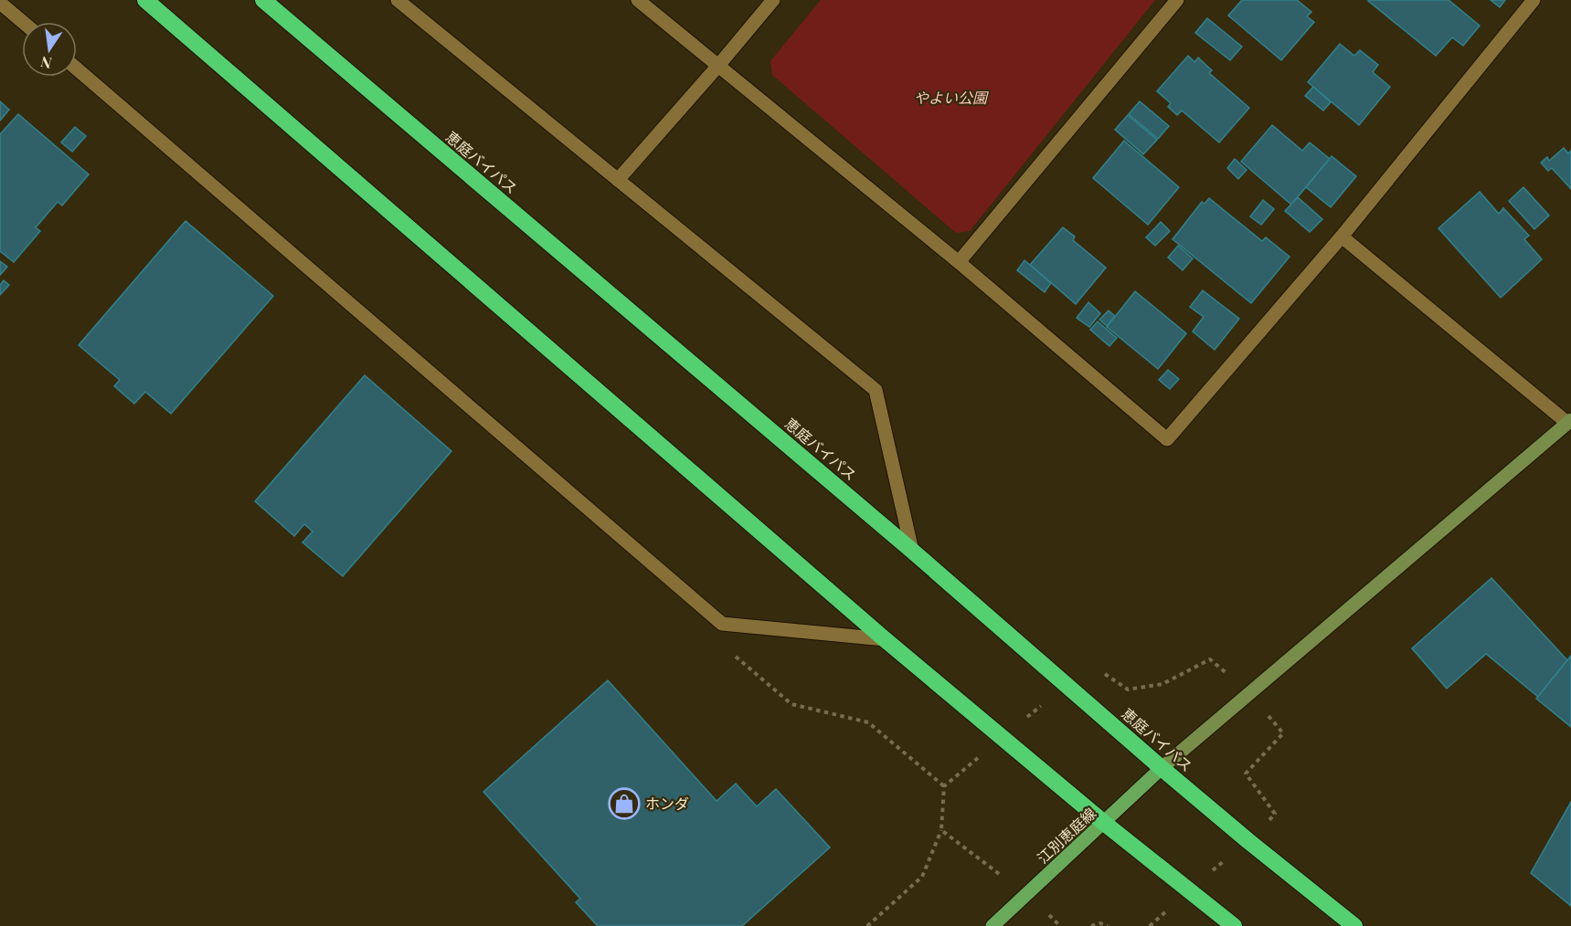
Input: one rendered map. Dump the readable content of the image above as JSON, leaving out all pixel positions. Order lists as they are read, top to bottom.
{
  "streets": {
    "highway": ["恵庭バイパス"],
    "main road": ["江別恵庭線"]
  },
  "crossings": [
    ["恵庭バイパス", "江別恵庭線"]
  ],
  "parks": ["やよい公園"],
  "places": {
    "shop": ["ホンダ"]
  },
  "north": "bottom"
}
